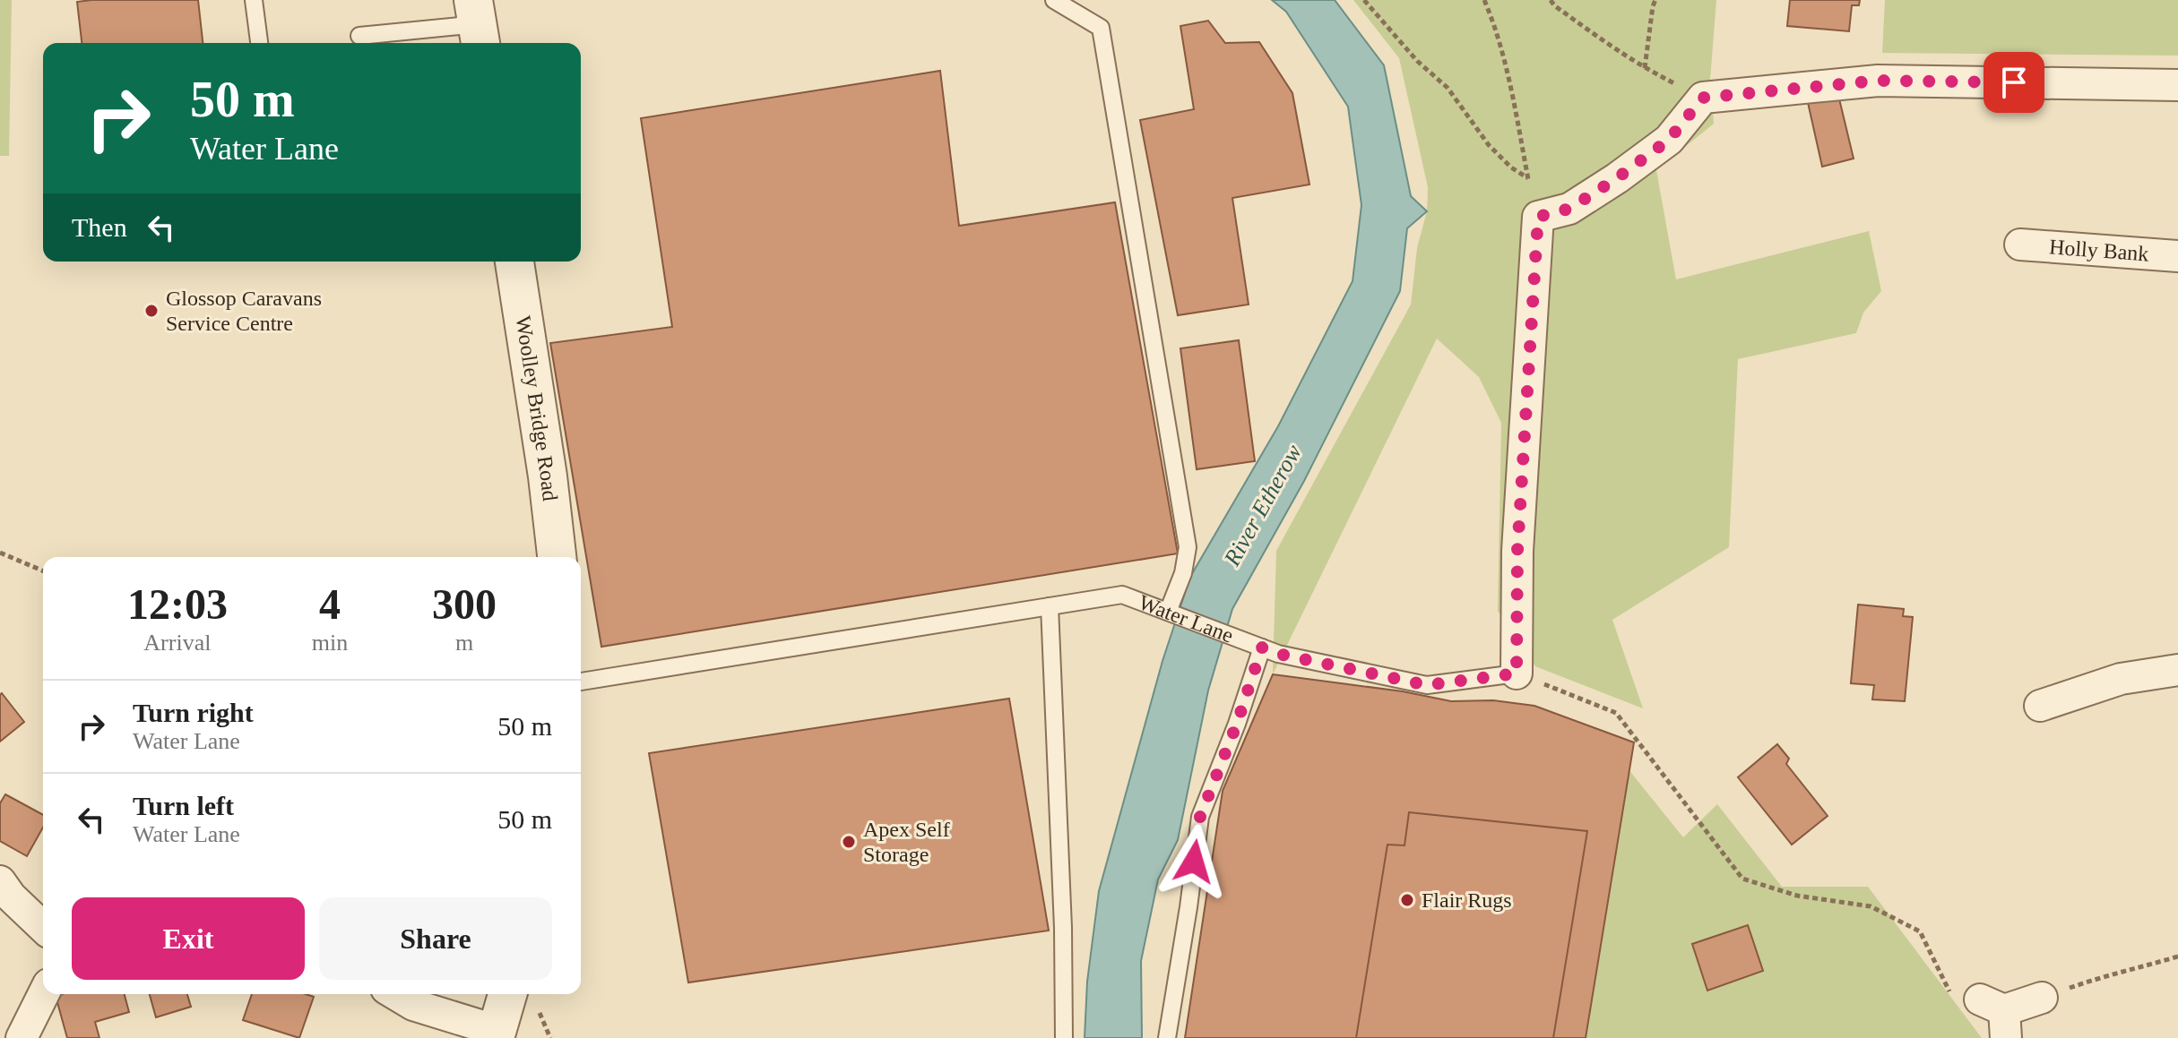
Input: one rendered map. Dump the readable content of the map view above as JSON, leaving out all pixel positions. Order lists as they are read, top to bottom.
{
  "streets": {
    "street": ["Holly Bank", "Woolley Bridge Road"],
    "lane": ["Water Lane"]
  },
  "water": ["River Etherow"],
  "places": ["Glossop Caravans Service Centre", "Apex Self Storage", "Flair Rugs"],
  "page": {
    "turn": ["50 m", "Water Lane"],
    "then": "Then",
    "eta": [
      "12:03",
      "Arrival",
      "4",
      "min",
      "300",
      "m"
    ],
    "list": [
      {
        "name": "Turn right",
        "note": "Water Lane",
        "value": "50 m"
      },
      {
        "name": "Turn left",
        "note": "Water Lane",
        "value": "50 m"
      }
    ],
    "buttons": ["Exit", "Share"]
  }
}
